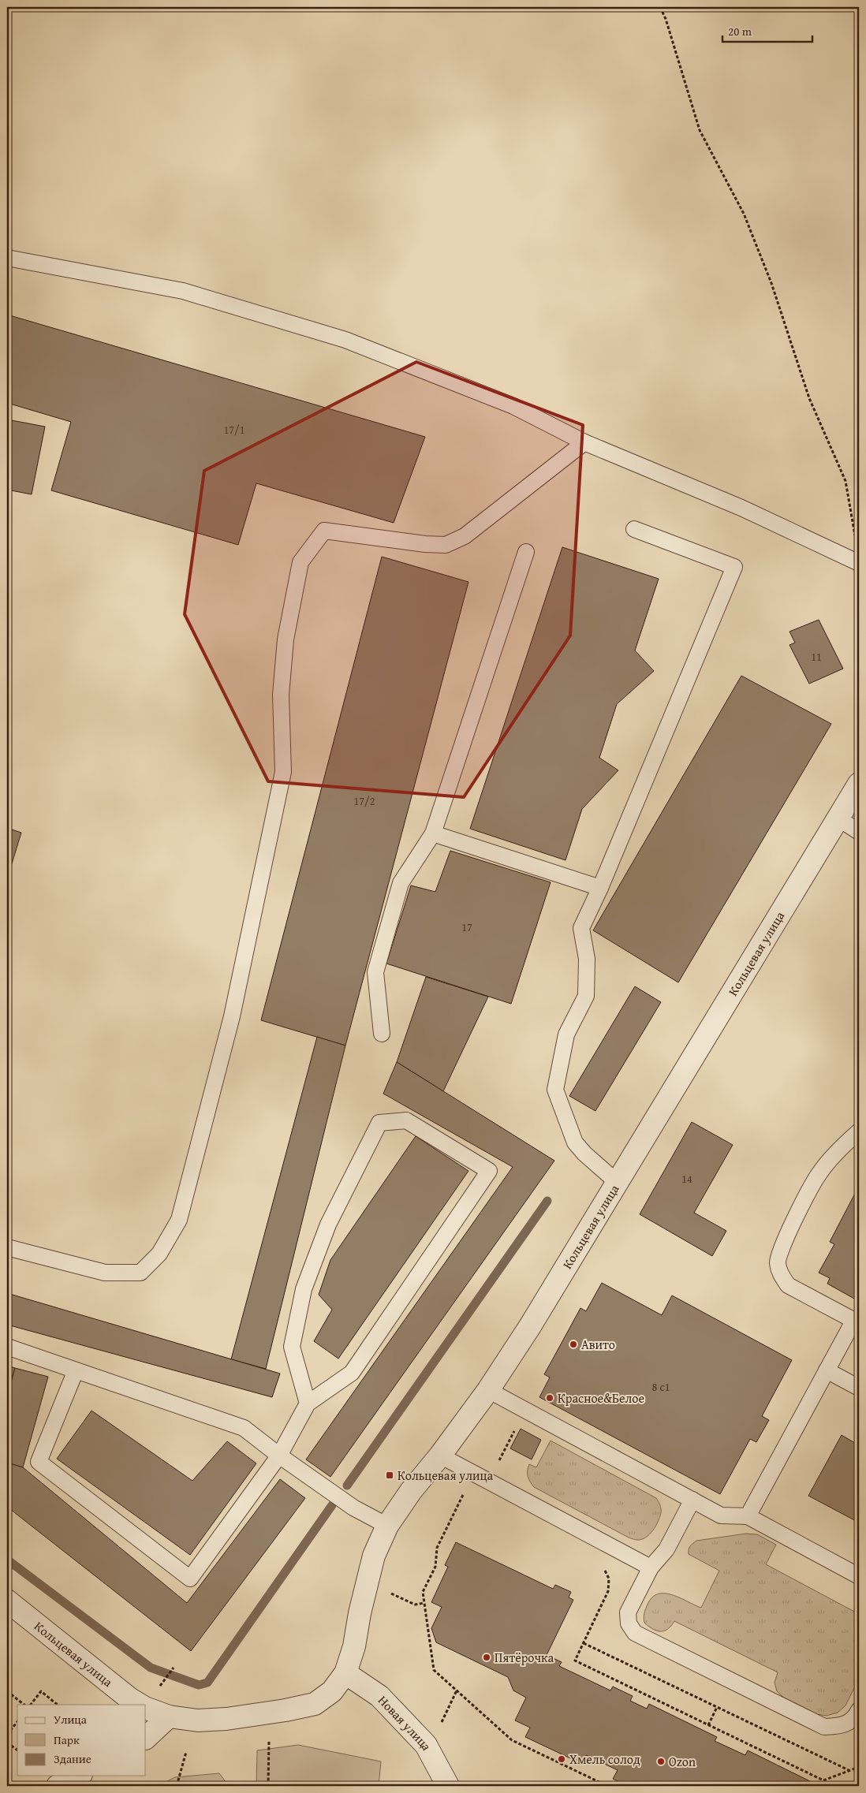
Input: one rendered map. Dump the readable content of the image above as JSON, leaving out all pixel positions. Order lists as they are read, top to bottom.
{
  "streets": {
    "street": ["Кольцевая улица", "Новая улица"]
  },
  "crossings": [
    ["Кольцевая улица", "Новая улица"]
  ],
  "places": {
    "other": [
      "Авито",
      "Красное&Белое",
      "Пятёрочка",
      "Хмель солод",
      "Ozon"
    ],
    "transit": ["Кольцевая улица"]
  },
  "house_numbers": [
    "17/1",
    "11",
    "17/2",
    "17",
    "14",
    "8 с1"
  ],
  "legend": ["Улица", "Парк", "Здание"],
  "scale_bar": "20 m"
}
